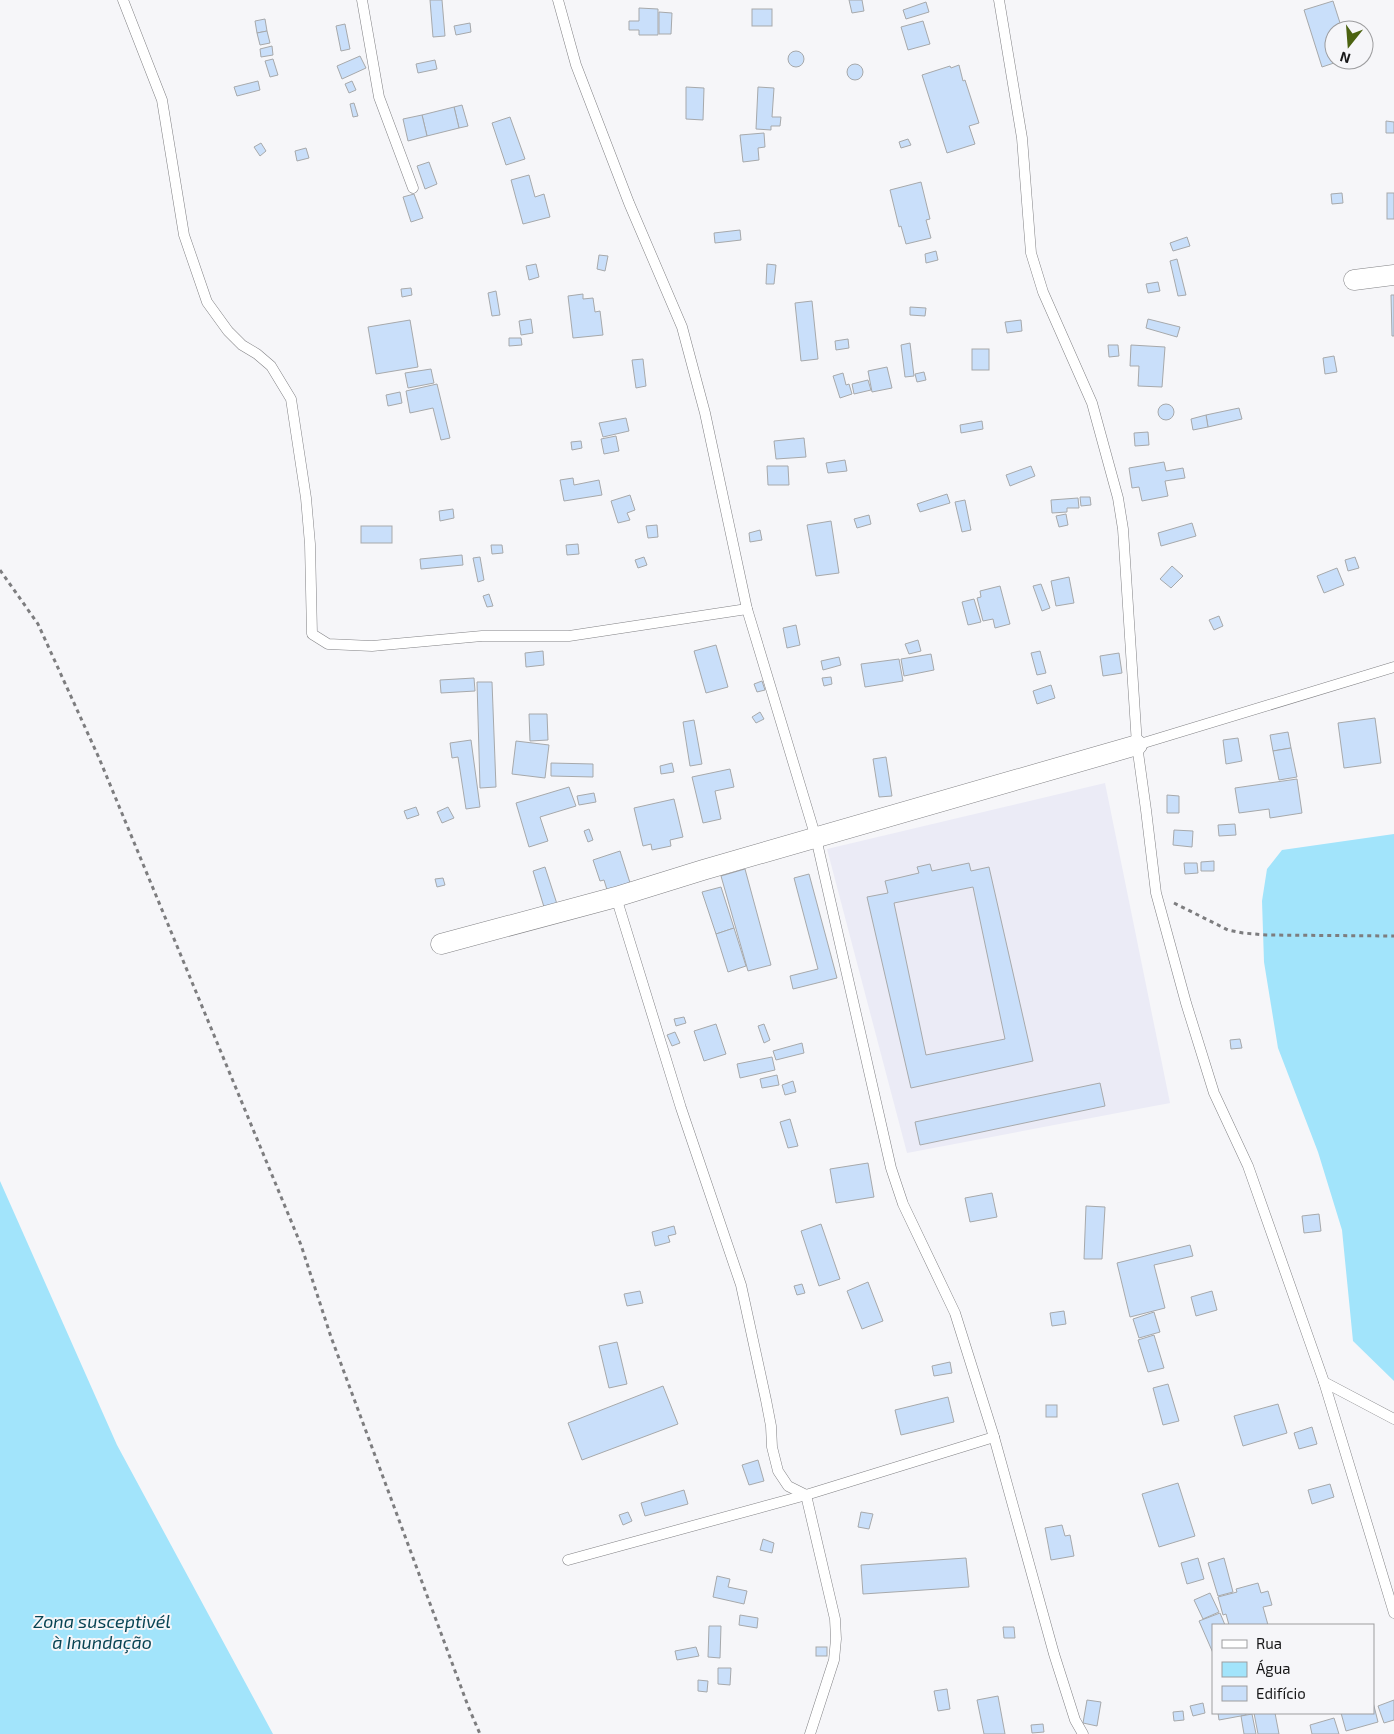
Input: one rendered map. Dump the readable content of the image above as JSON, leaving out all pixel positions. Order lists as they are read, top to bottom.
{
  "water": ["Zona susceptivél à Inundação"],
  "legend": ["Rua", "Água", "Edifício"],
  "north": "bottom"
}
